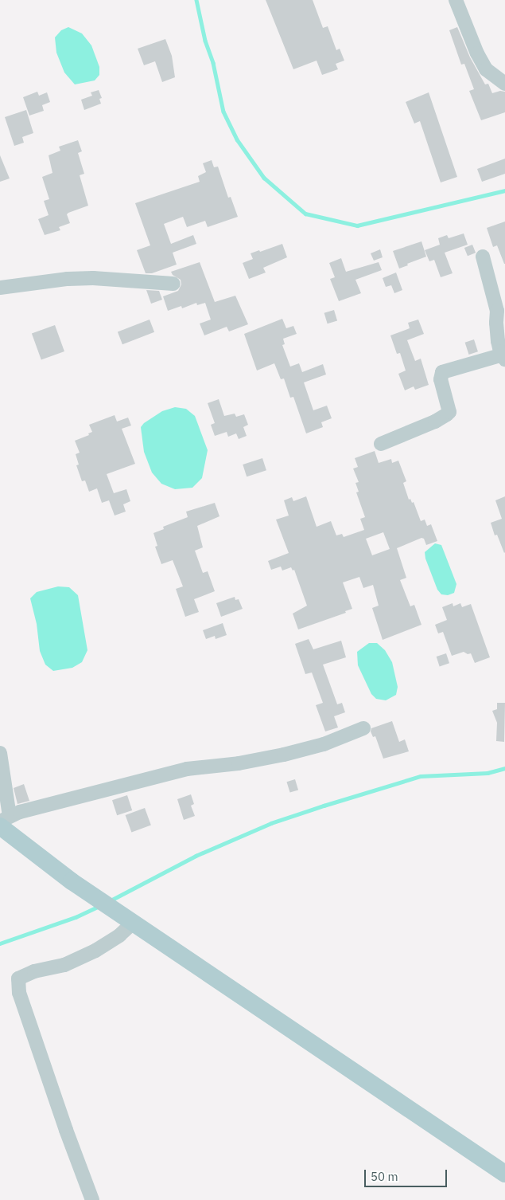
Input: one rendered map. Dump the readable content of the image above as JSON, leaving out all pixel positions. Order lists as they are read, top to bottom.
{
  "scale_bar": "50 m"
}
